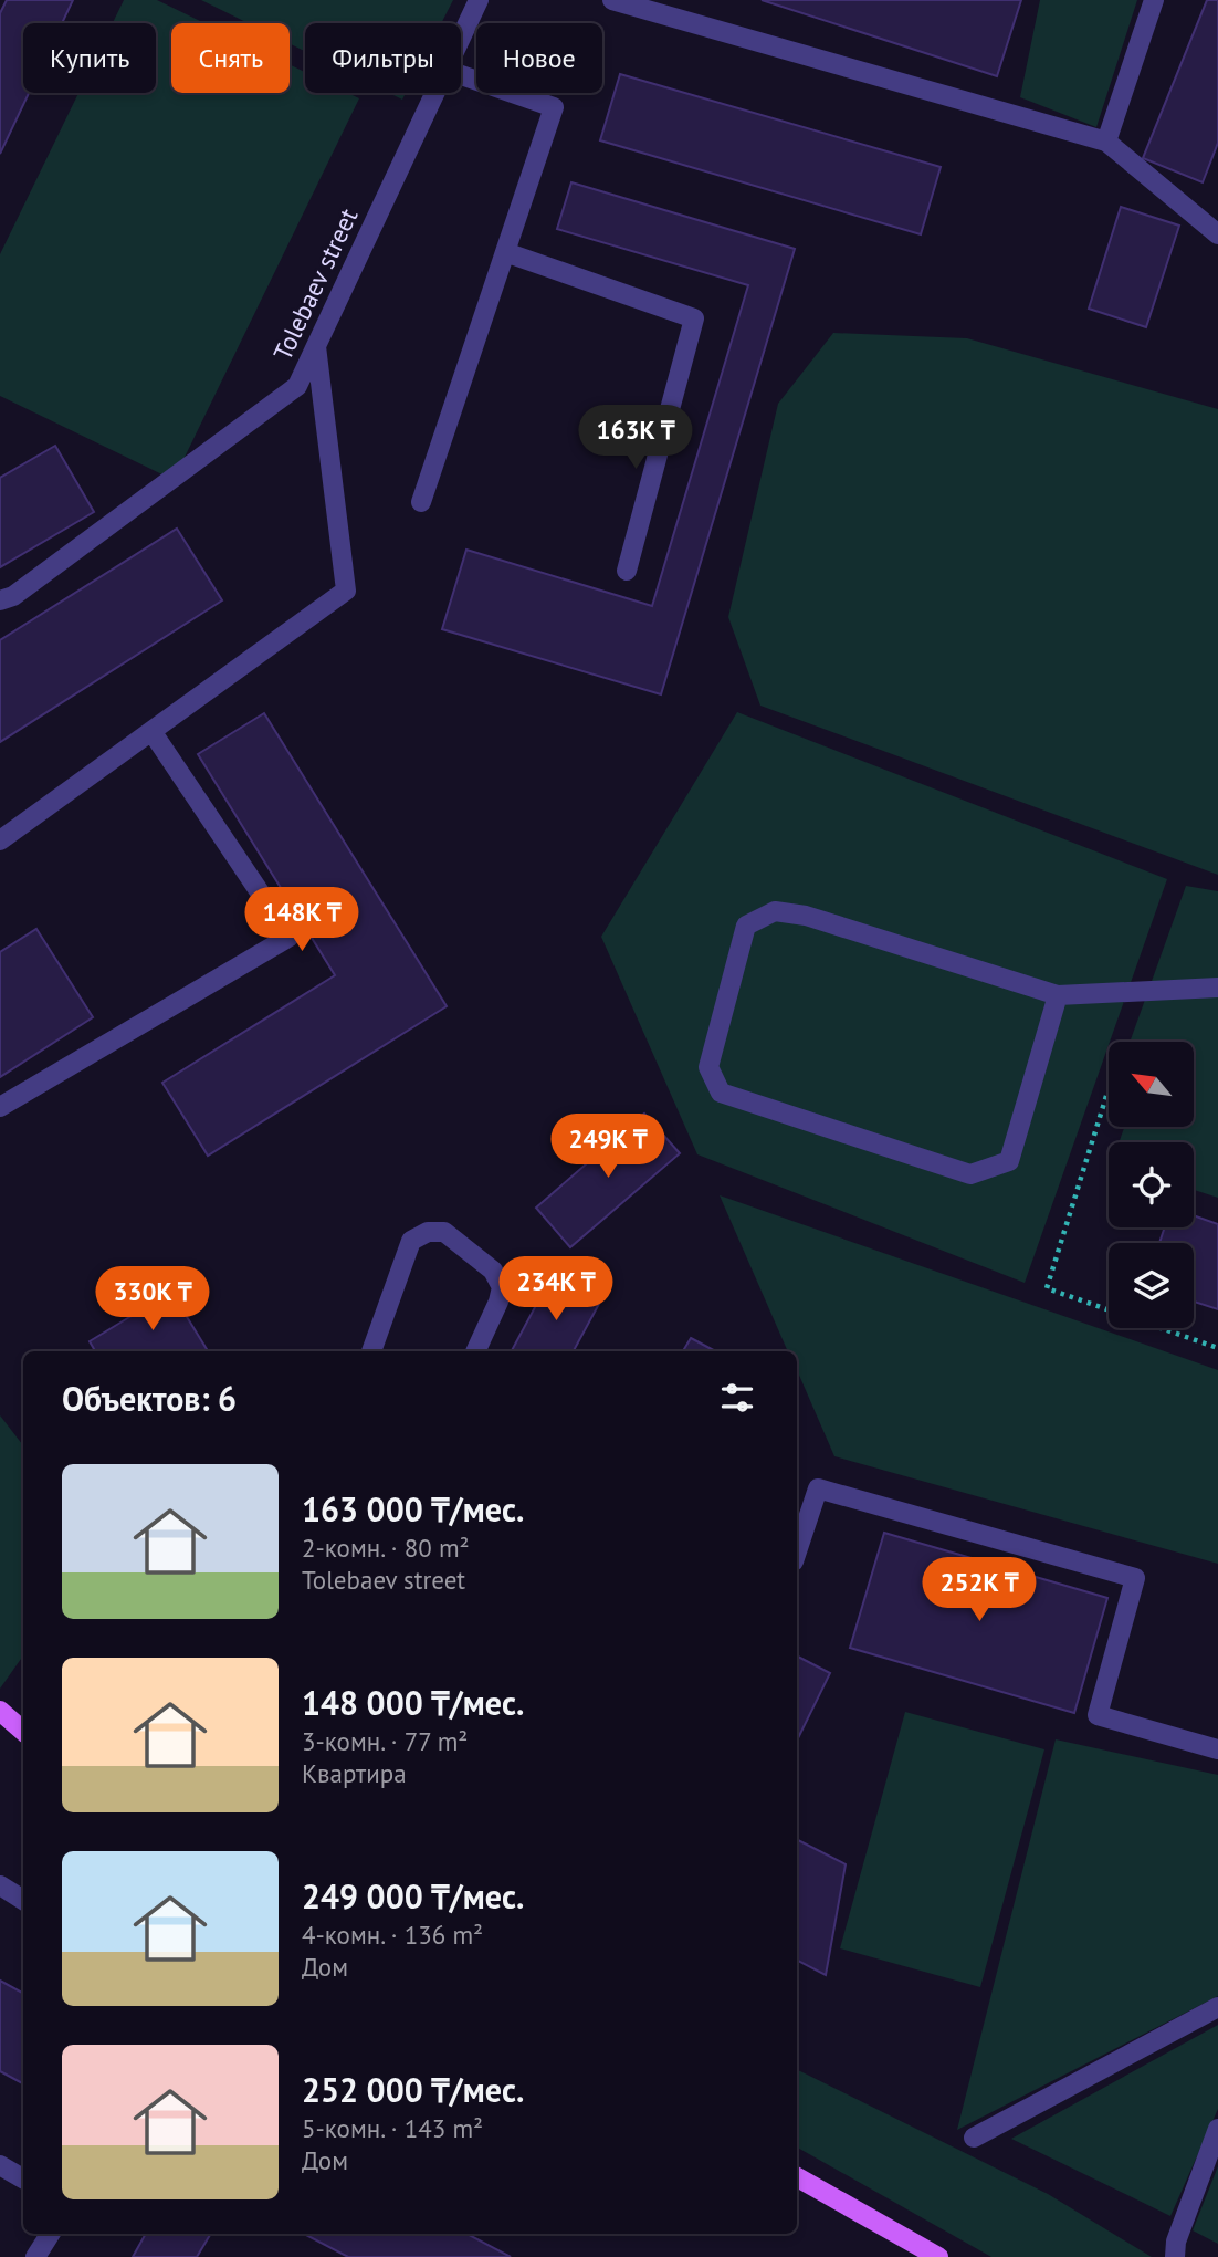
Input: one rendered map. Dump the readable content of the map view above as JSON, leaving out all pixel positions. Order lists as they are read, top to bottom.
{
  "streets": {
    "street": ["Tolebaev street"]
  },
  "north": "top left",
  "page": {
    "chip": [
      "Купить",
      "Снять",
      "Фильтры",
      "Новое"
    ],
    "price": [
      "163K ₸",
      "148K ₸",
      "249K ₸",
      "234K ₸",
      "330K ₸",
      "252K ₸"
    ],
    "heading": "Объектов: 6",
    "list": [
      {
        "name": "163 000 ₸/мес.",
        "note": "2-комн. · 80 m² · Tolebaev street"
      },
      {
        "name": "148 000 ₸/мес.",
        "note": "3-комн. · 77 m² · Квартира"
      },
      {
        "name": "249 000 ₸/мес.",
        "note": "4-комн. · 136 m² · Дом"
      },
      {
        "name": "252 000 ₸/мес.",
        "note": "5-комн. · 143 m² · Дом"
      }
    ]
  }
}
